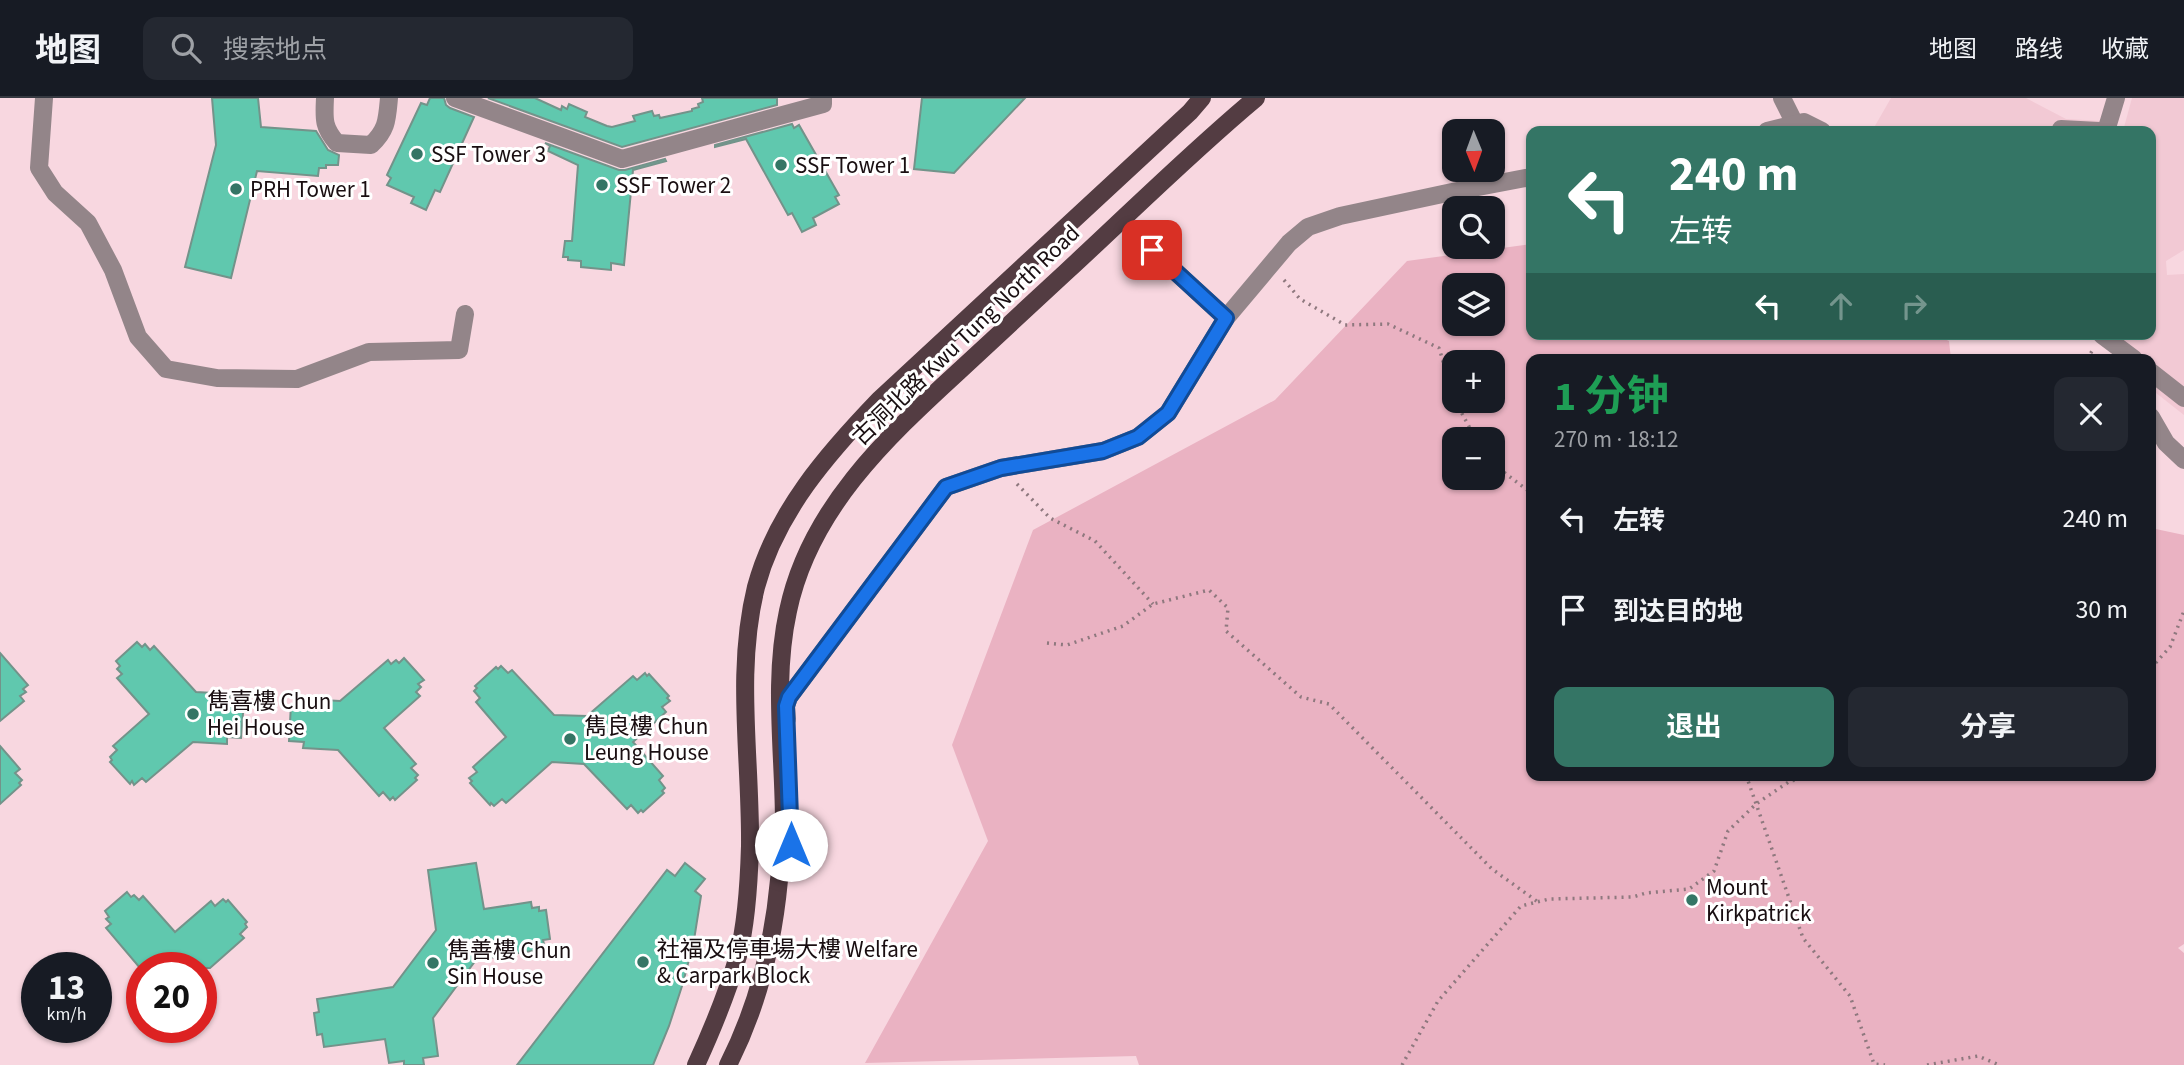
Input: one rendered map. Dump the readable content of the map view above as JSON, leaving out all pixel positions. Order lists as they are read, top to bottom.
{
  "streets": {
    "main road": ["古洞北路 Kwu Tung North Road"]
  },
  "places": [
    "SSF Tower 3",
    "SSF Tower 1",
    "SSF Tower 2",
    "PRH Tower 1",
    "雋喜樓 Chun Hei House",
    "雋良樓 Chun Leung House",
    "Mount Kirkpatrick",
    "社福及停車場大樓 Welfare & Carpark Block",
    "雋善樓 Chun Sin House"
  ],
  "north": "bottom",
  "page": {
    "header": "地图",
    "search": "搜索地点",
    "nav": ["地图", "路线", "收藏"],
    "map_buttons": ["+", "−"],
    "turn": ["240 m", "左转"],
    "heading": ["1 分钟", "270 m · 18:12"],
    "list": [
      {
        "name": "左转",
        "value": "240 m"
      },
      {
        "name": "到达目的地",
        "value": "30 m"
      }
    ],
    "buttons": ["退出", "分享"],
    "speed": "13 km/h",
    "limit": "20"
  }
}
